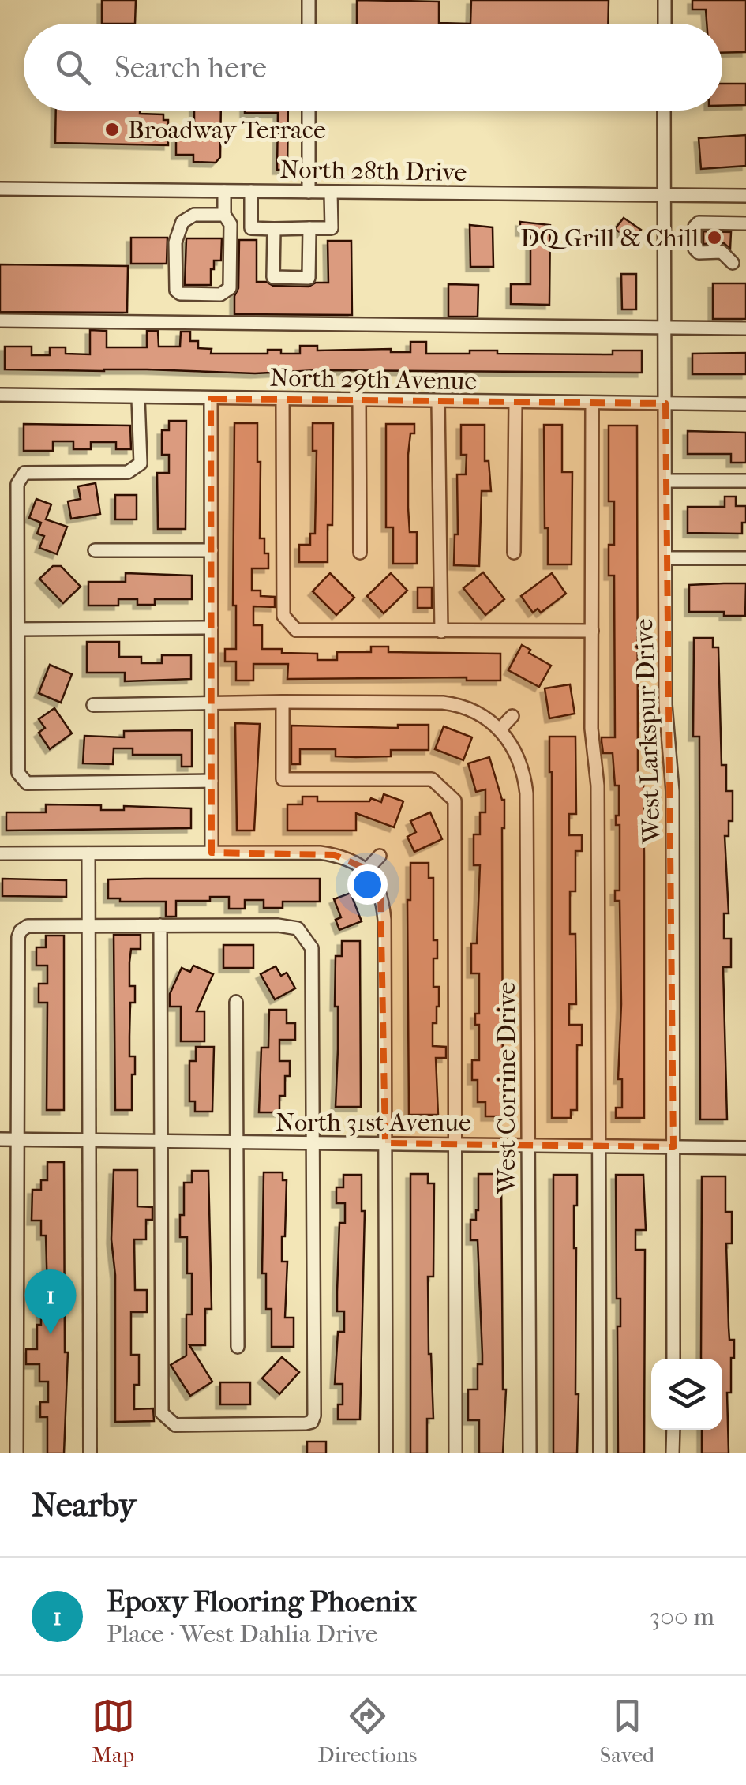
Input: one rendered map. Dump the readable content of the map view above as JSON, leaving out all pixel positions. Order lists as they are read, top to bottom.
{
  "streets": {
    "street": [
      "North 28th Drive",
      "North 29th Avenue",
      "West Larkspur Drive",
      "West Corrine Drive",
      "North 31st Avenue"
    ]
  },
  "crossings": [
    ["North 28th Drive", "West Larkspur Drive"],
    ["North 29th Avenue", "West Larkspur Drive"],
    ["West Larkspur Drive", "North 31st Avenue"],
    ["West Corrine Drive", "North 31st Avenue"]
  ],
  "places": ["Broadway Terrace", "DQ Grill & Chill"],
  "page": {
    "search": "Search here",
    "pins": "1",
    "heading": "Nearby",
    "list": [
      {
        "mark": "1",
        "name": "Epoxy Flooring Phoenix",
        "note": "Place · West Dahlia Drive",
        "value": "300 m"
      }
    ],
    "nav": ["Map", "Directions", "Saved"]
  }
}
